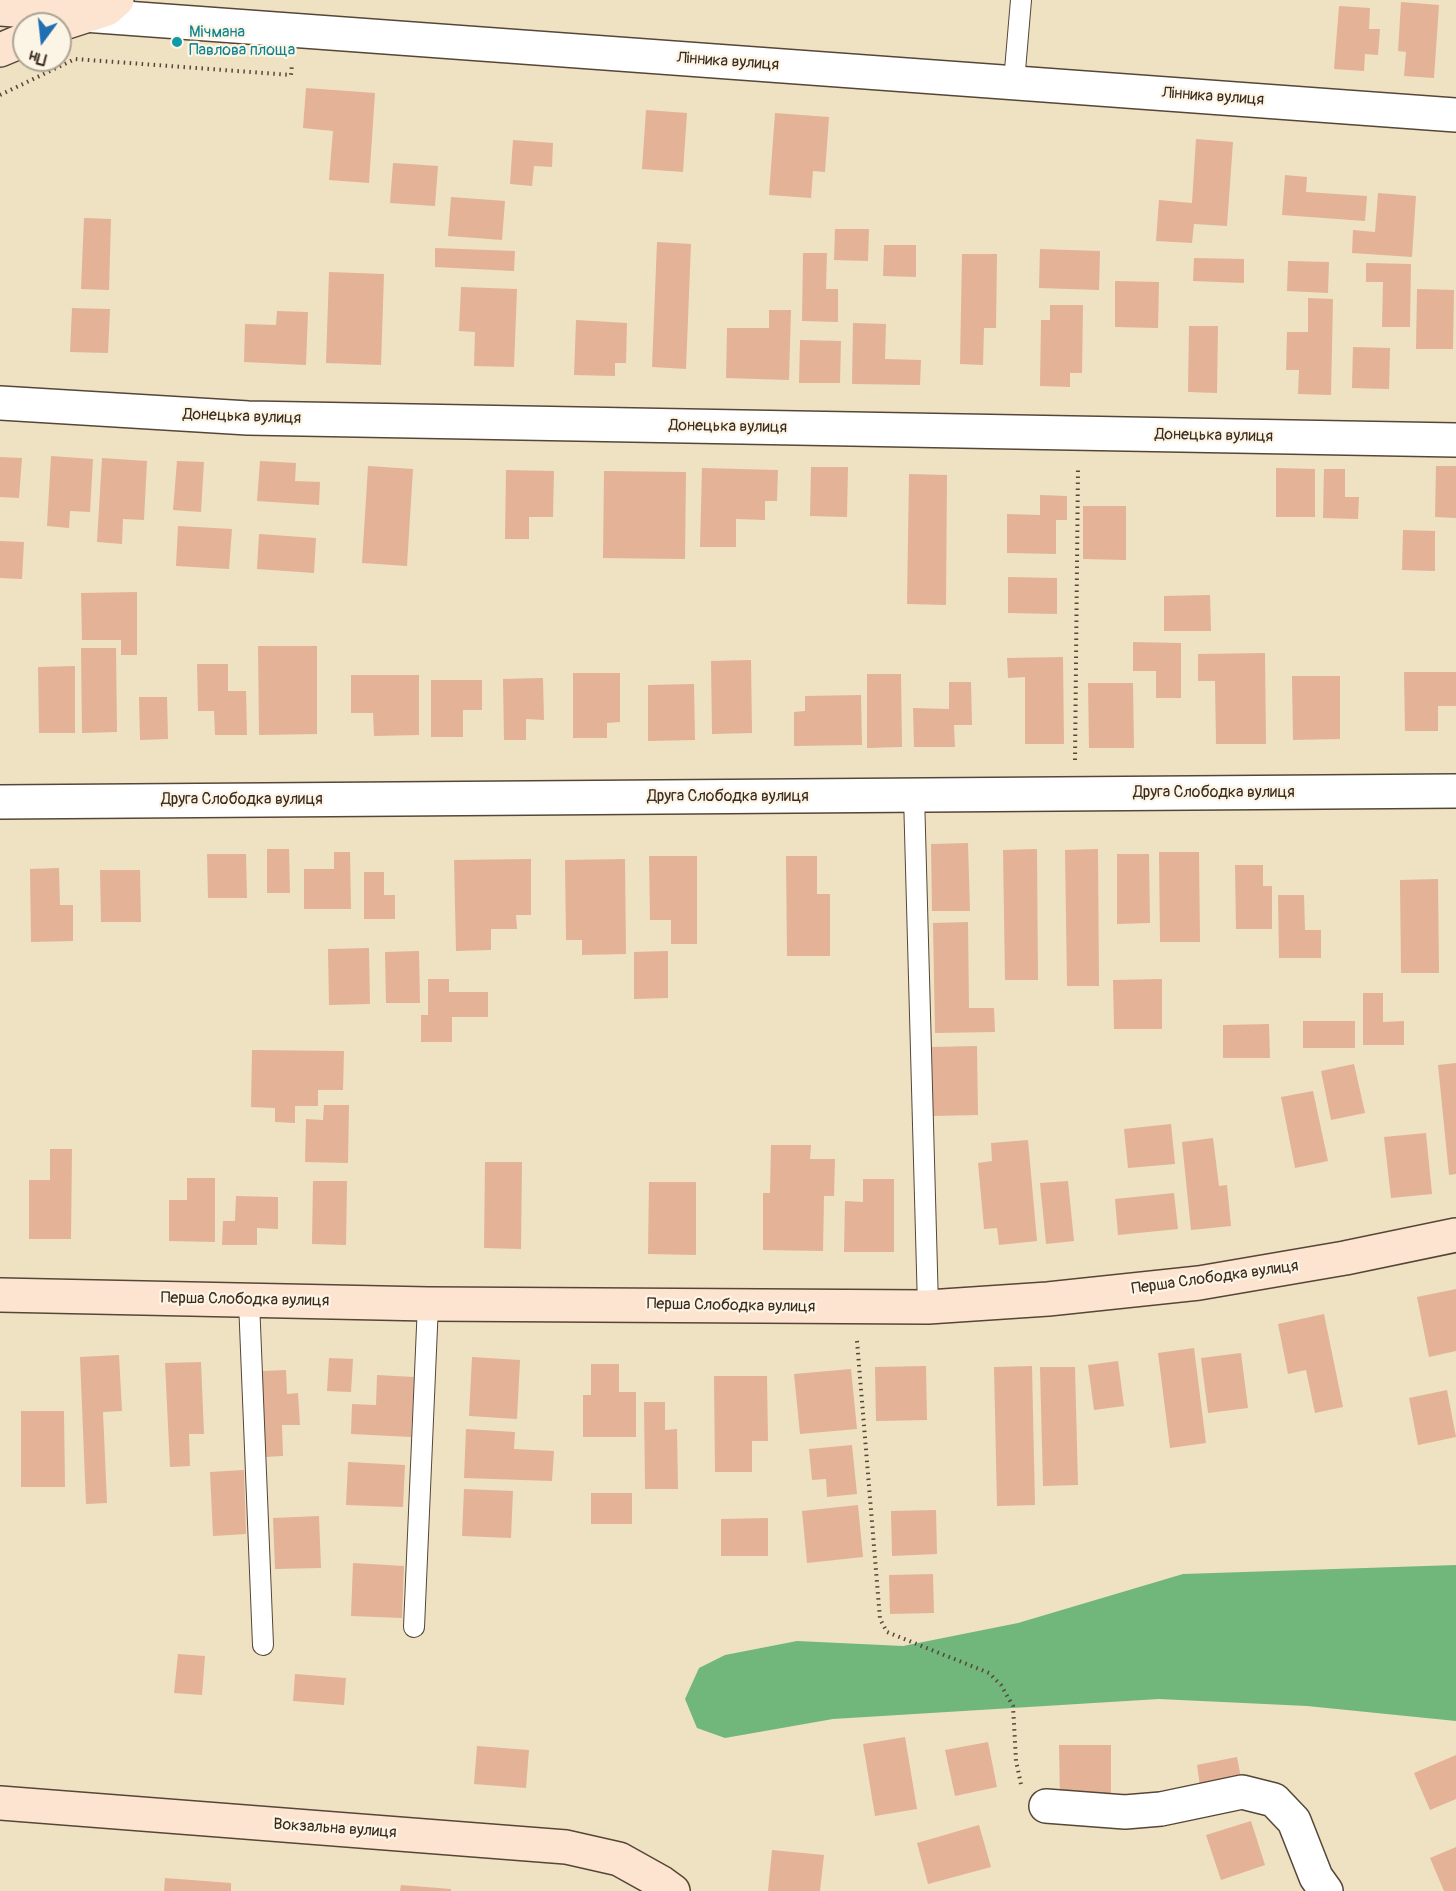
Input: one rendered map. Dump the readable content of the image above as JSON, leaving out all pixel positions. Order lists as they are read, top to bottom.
{
  "streets": {
    "street": [
      "Лінника вулиця",
      "Донецька вулиця",
      "Друга Слободка вулиця",
      "Перша Слободка вулиця",
      "Вокзальна вулиця"
    ]
  },
  "places": ["Мічмана Павлова площа"],
  "north": "bottom"
}
